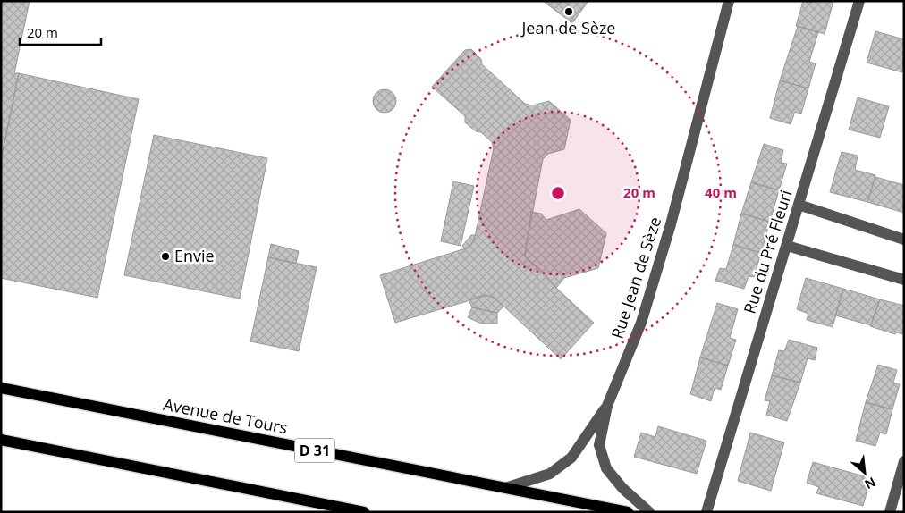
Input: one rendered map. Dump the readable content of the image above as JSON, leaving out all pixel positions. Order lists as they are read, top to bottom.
{
  "streets": {
    "main road": ["Avenue de Tours", "D 31"],
    "street": ["Rue du Pré Fleuri", "Rue Jean de Sèze"]
  },
  "crossings": [
    ["Rue Jean de Sèze", "Avenue de Tours"]
  ],
  "places": ["Jean de Sèze", "Envie"],
  "scale_bar": "20 m",
  "north": "bottom right",
  "rings": ["20 m", "40 m"]
}
